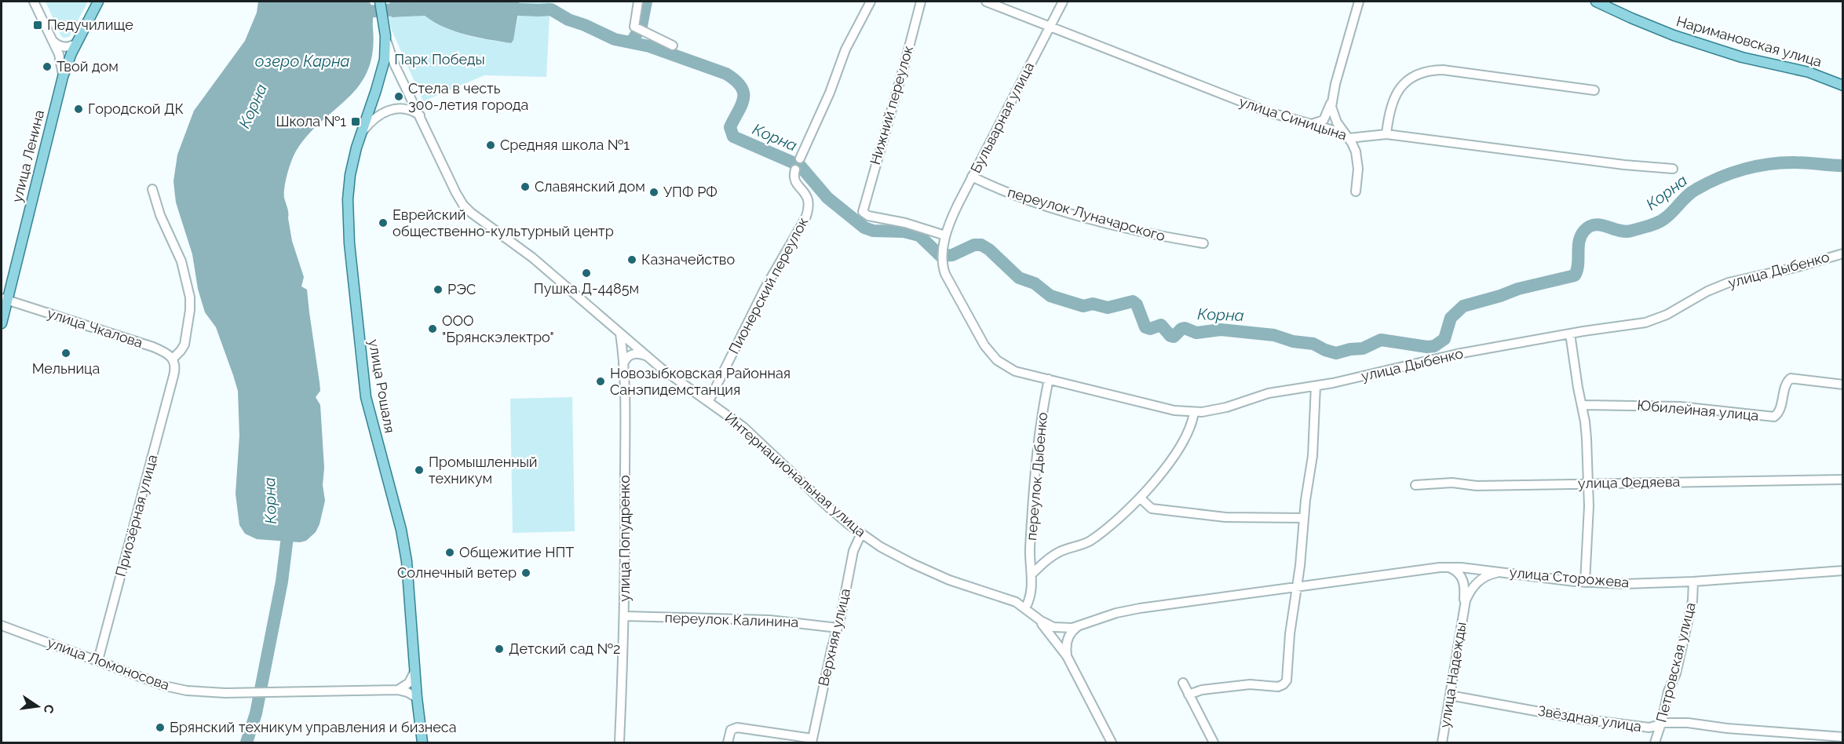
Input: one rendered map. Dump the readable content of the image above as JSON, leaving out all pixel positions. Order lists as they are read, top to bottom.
{
  "streets": {
    "main road": ["Наримановская улица", "улица Ленина", "улица Рошаля"],
    "street": [
      "Нижний переулок",
      "Бульварная улица",
      "улица Синицына",
      "переулок Луначарского",
      "улица Дыбенко",
      "Пионерский переулок",
      "улица Чкалова",
      "Юбилейная улица",
      "Интернациональная улица",
      "переулок Дыбенко",
      "улица Федяева",
      "Приозёрная улица",
      "улица Попудренко",
      "улица Сторожева",
      "переулок Калинина",
      "Верхняя улица",
      "Петровская улица",
      "улица Ломоносова",
      "улица Надежды",
      "Звёздная улица"
    ]
  },
  "crossings": [
    ["Нижний переулок", "Бульварная улица"],
    ["Бульварная улица", "улица Синицына"],
    ["Бульварная улица", "переулок Луначарского"],
    ["Бульварная улица", "улица Дыбенко"],
    ["улица Ленина", "улица Чкалова"],
    ["улица Дыбенко", "переулок Дыбенко"],
    ["Пионерский переулок", "Интернациональная улица"],
    ["улица Чкалова", "Приозёрная улица"],
    ["улица Рошаля", "Интернациональная улица"],
    ["Интернациональная улица", "переулок Дыбенко"],
    ["Интернациональная улица", "улица Попудренко"],
    ["Интернациональная улица", "улица Сторожева"],
    ["Интернациональная улица", "Верхняя улица"],
    ["Приозёрная улица", "улица Ломоносова"],
    ["улица Попудренко", "переулок Калинина"],
    ["улица Сторожева", "Петровская улица"],
    ["улица Сторожева", "улица Надежды"],
    ["переулок Калинина", "Верхняя улица"],
    ["Петровская улица", "Звёздная улица"],
    ["улица Надежды", "Звёздная улица"]
  ],
  "water": ["озеро Карна", "Корна"],
  "parks": ["Парк Победы"],
  "places": {
    "transit": ["Педучилище", "Школа №1"],
    "other": [
      "Твой дом",
      "Стела в честь 300-летия города",
      "Городской ДК",
      "Средняя школа №1",
      "Славянский дом",
      "УПФ РФ",
      "Еврейский общественно-культурный центр",
      "Казначейство",
      "Пушка Д-4485м",
      "РЭС",
      "ООО \"Брянскэлектро\"",
      "Мельница",
      "Новозыбковская Районная Санэпидемстанция",
      "Промышленный техникум",
      "Общежитие НПТ",
      "Солнечный ветер",
      "Детский сад №2",
      "Брянский техникум управления и бизнеса"
    ]
  },
  "north": "right"
}
